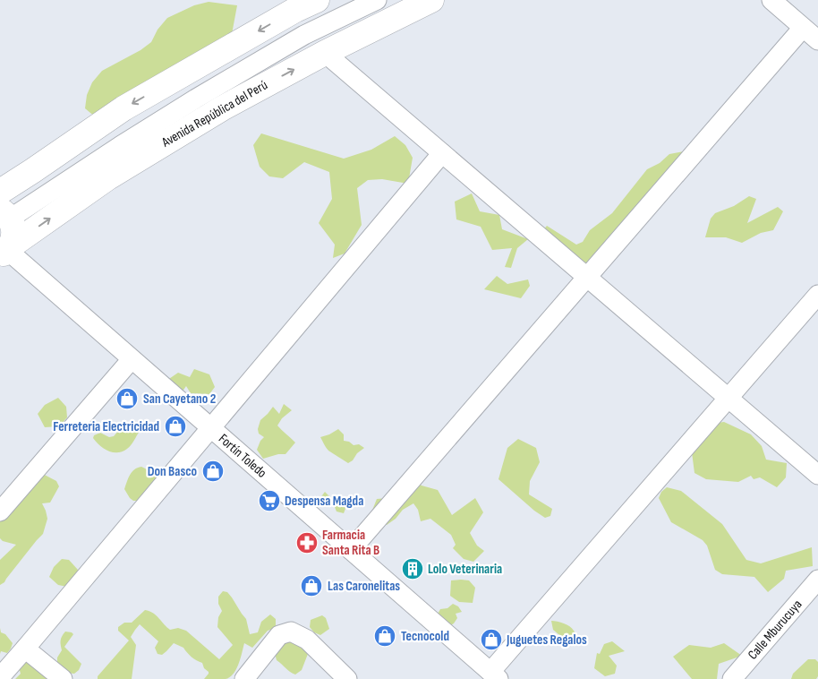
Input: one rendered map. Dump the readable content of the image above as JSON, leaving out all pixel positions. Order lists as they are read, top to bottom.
{
  "streets": {
    "highway": ["Avenida República del Perú"],
    "street": ["Fortín Toledo", "Calle Mburucuya"]
  },
  "crossings": [
    ["Avenida República del Perú", "Fortín Toledo"]
  ],
  "places": {
    "shop": [
      "San Cayetano 2",
      "Ferreteria Electricidad",
      "Don Basco",
      "Las Caronelitas",
      "Tecnocold",
      "Juguetes Regalos"
    ],
    "supermarket": ["Despensa Magda"],
    "pharmacy": ["Farmacia Santa Rita B"],
    "building": ["Lolo Veterinaria"]
  }
}
